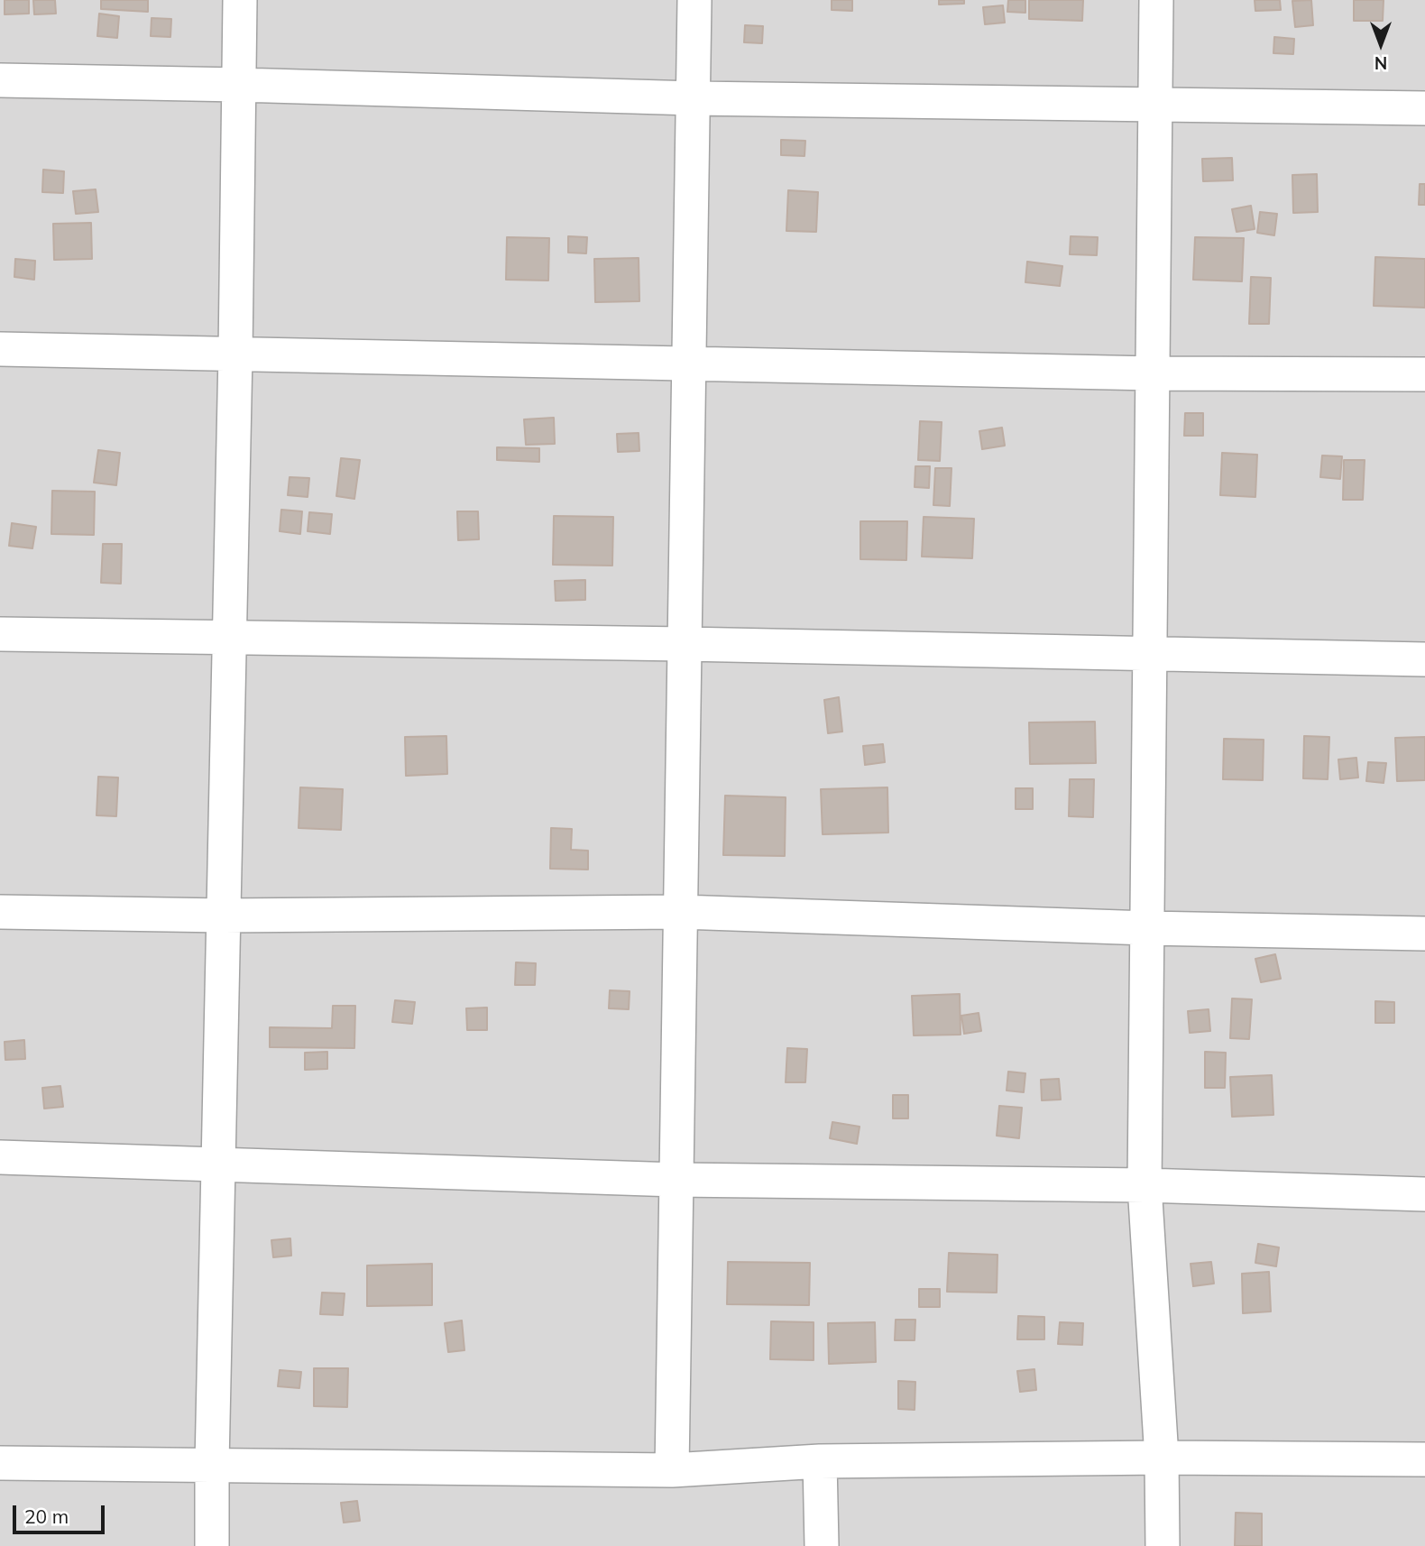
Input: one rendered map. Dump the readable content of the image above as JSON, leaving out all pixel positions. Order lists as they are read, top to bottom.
{
  "scale_bar": "20 m",
  "north": "bottom"
}
